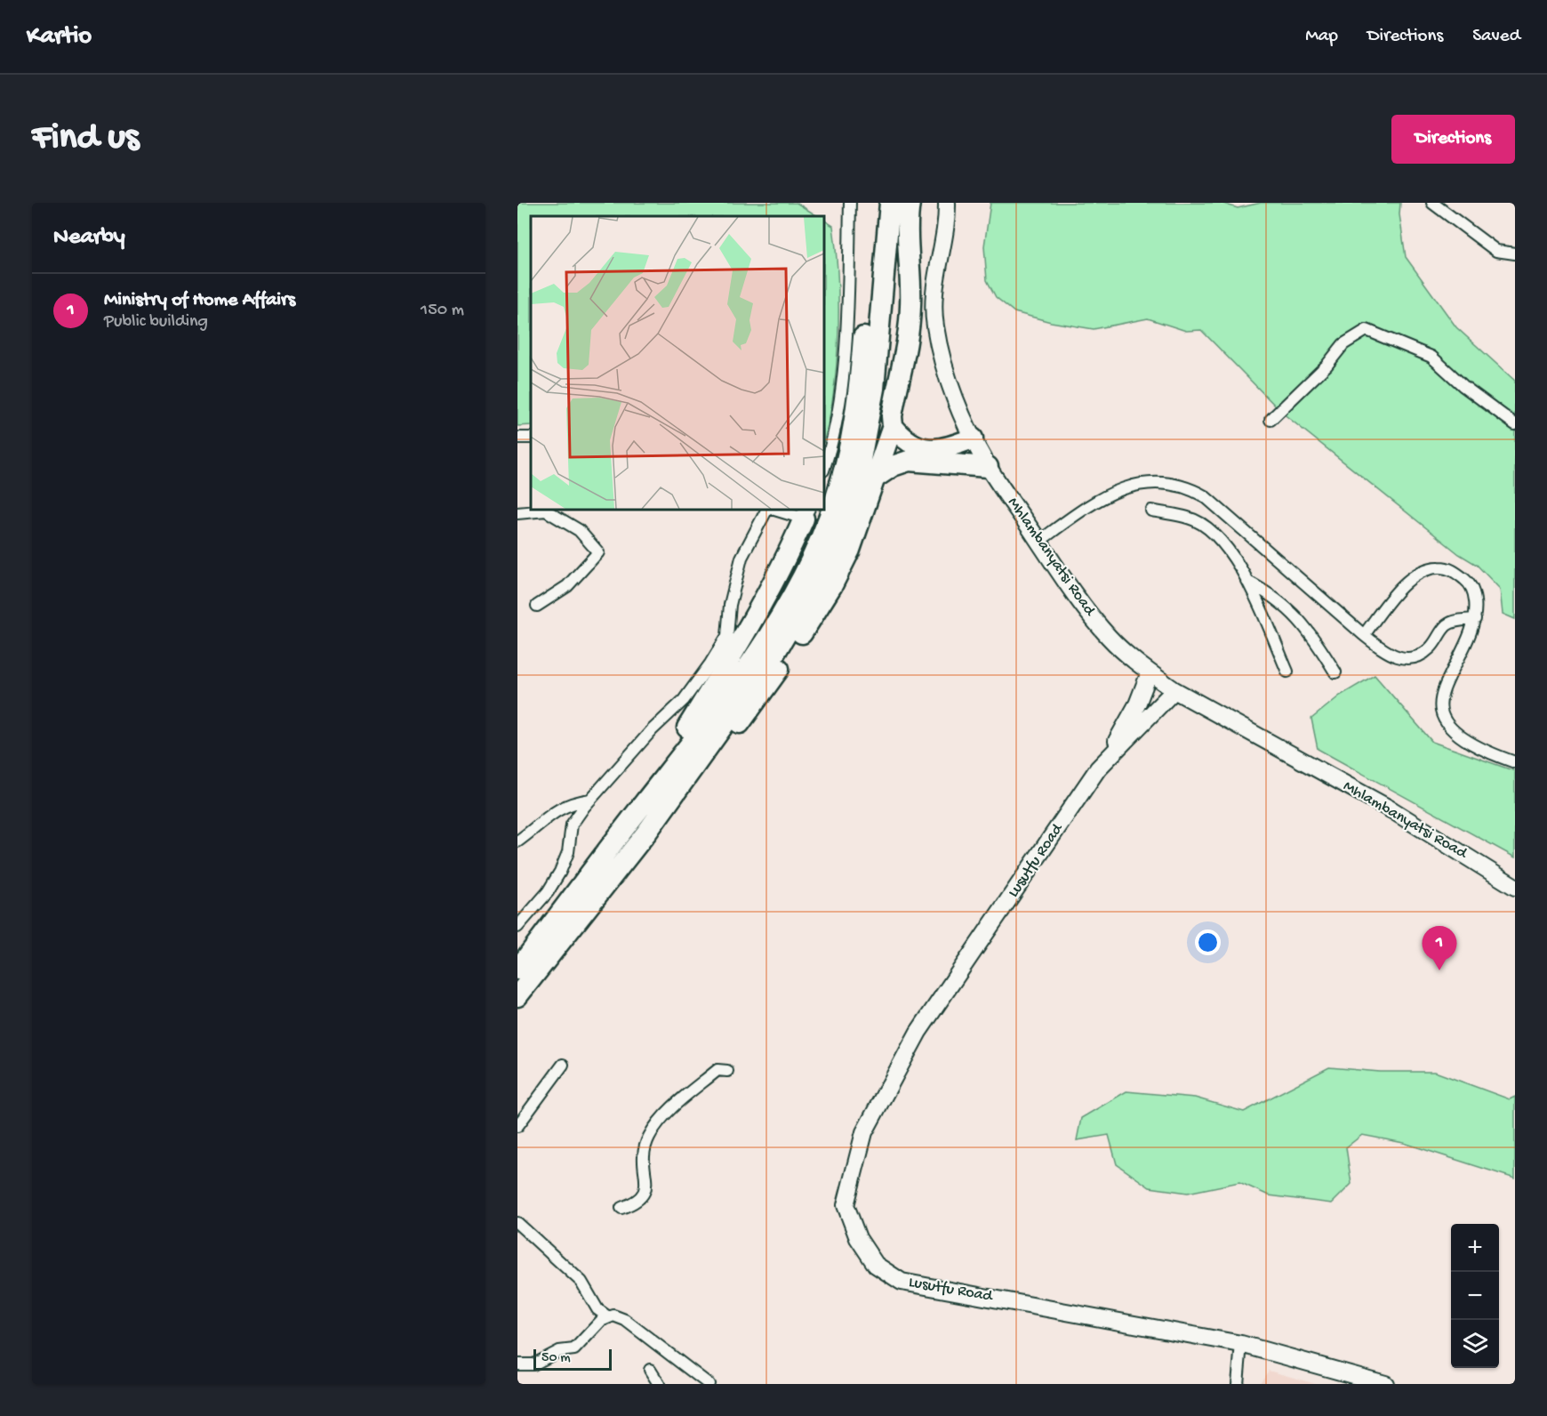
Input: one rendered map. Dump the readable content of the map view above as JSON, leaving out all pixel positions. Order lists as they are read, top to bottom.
{
  "streets": {
    "street": ["Mhlambanyatsi Road", "Lusutfu Road"]
  },
  "crossings": [
    ["Mhlambanyatsi Road", "Lusutfu Road"]
  ],
  "scale_bar": "50 m",
  "page": {
    "header": "Kartio",
    "nav": ["Map", "Directions", "Saved"],
    "buttons": "Directions",
    "title": "Find us",
    "heading": "Nearby",
    "list": [
      {
        "mark": "1",
        "name": "Ministry of Home Affairs",
        "note": "Public building",
        "value": "150 m"
      }
    ],
    "pins": "1",
    "map_buttons": ["+", "−"],
    "scale": "50 m"
  }
}
